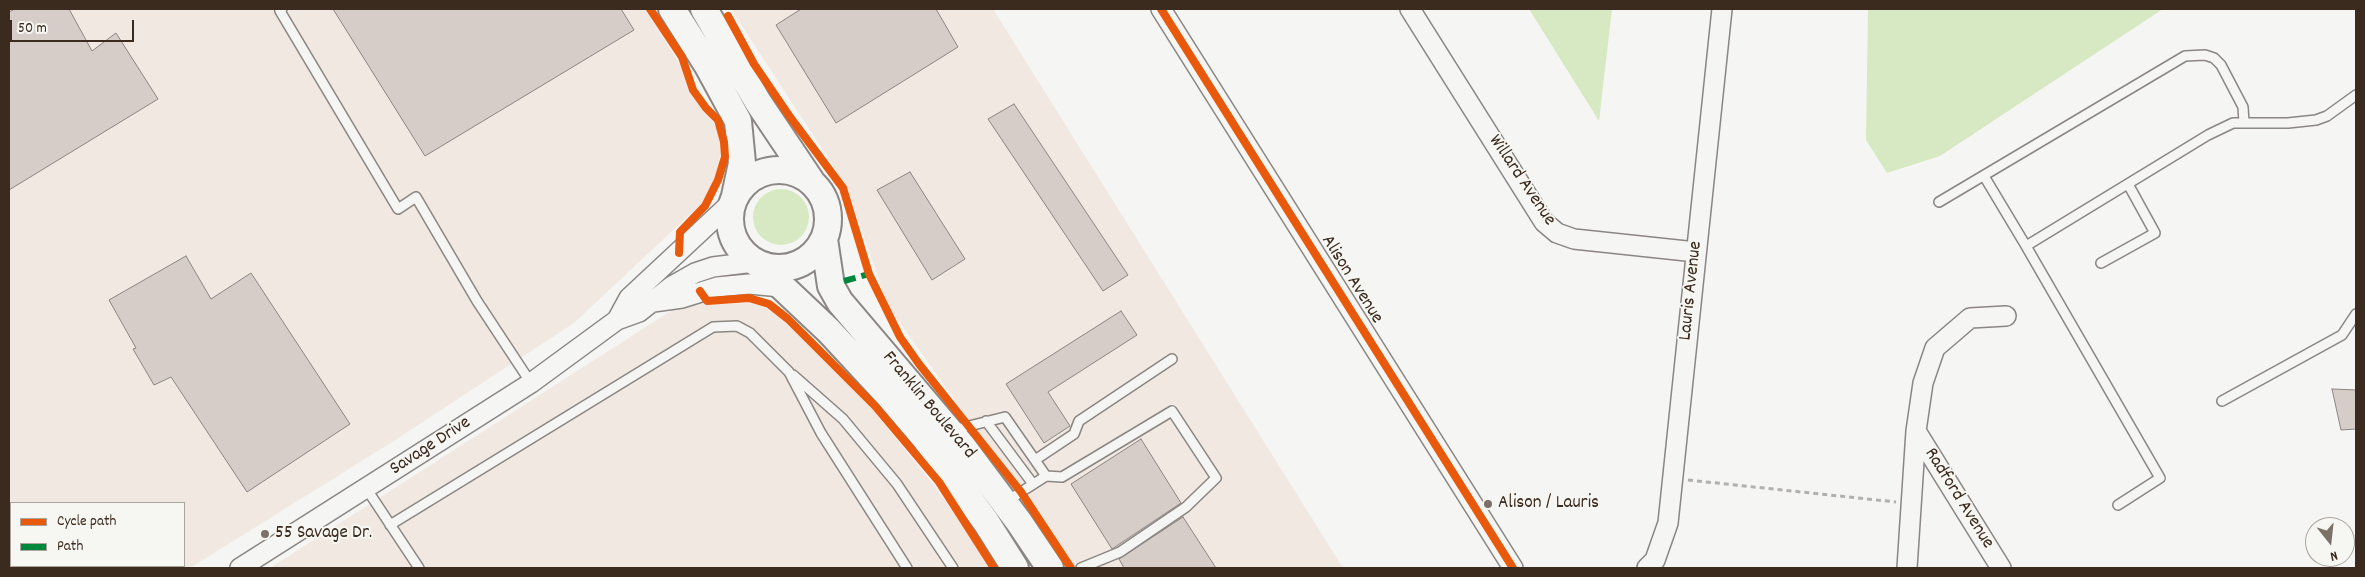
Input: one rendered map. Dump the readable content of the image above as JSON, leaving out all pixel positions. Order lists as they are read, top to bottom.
{
  "streets": {
    "main road": ["Franklin Boulevard"],
    "street": [
      "Willard Avenue",
      "Alison Avenue",
      "Lauris Avenue",
      "Savage Drive",
      "Radford Avenue"
    ]
  },
  "crossings": [
    ["Willard Avenue", "Lauris Avenue"],
    ["Franklin Boulevard", "Savage Drive"]
  ],
  "places": ["Alison / Lauris", "55 Savage Dr."],
  "legend": ["Cycle path", "Path"],
  "scale_bar": "50 m",
  "north": "bottom"
}
